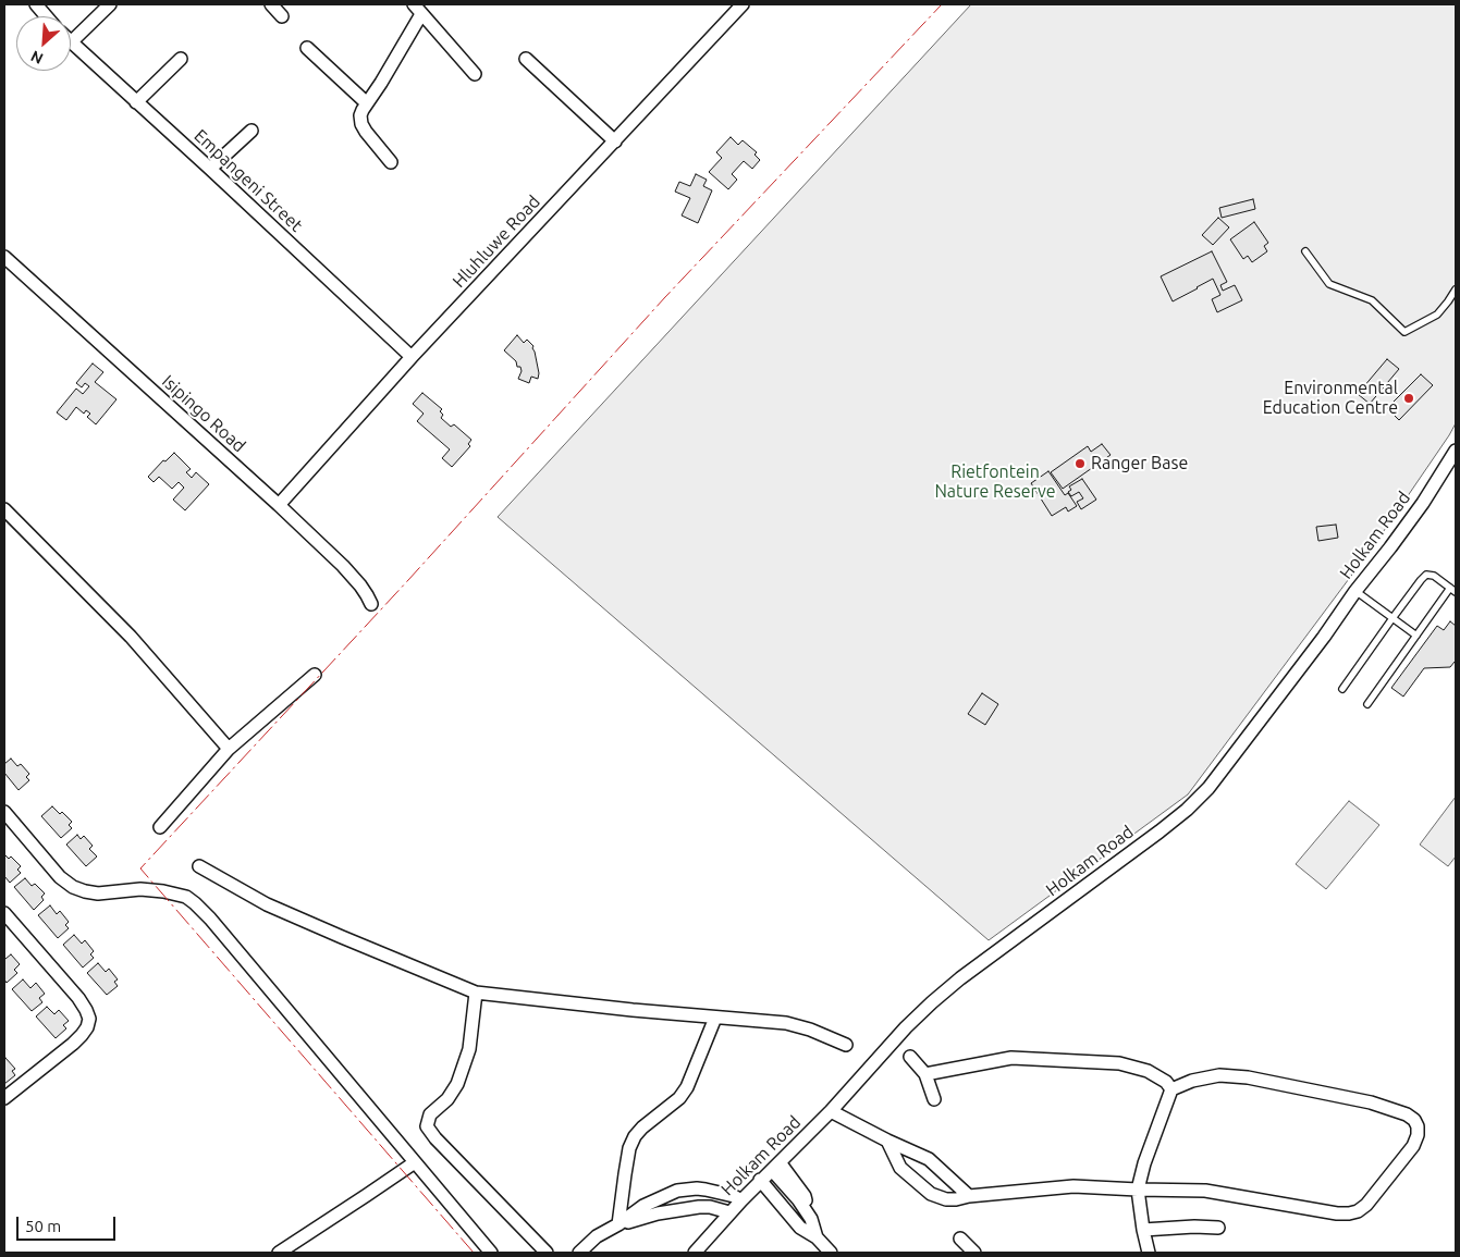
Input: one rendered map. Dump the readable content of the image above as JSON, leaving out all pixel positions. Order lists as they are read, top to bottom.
{
  "streets": {
    "street": [
      "Empangeni Street",
      "Hluhluwe Road",
      "Isipingo Road",
      "Holkam Road"
    ]
  },
  "crossings": [
    ["Empangeni Street", "Hluhluwe Road"],
    ["Hluhluwe Road", "Isipingo Road"]
  ],
  "parks": ["Rietfontein Nature Reserve"],
  "places": ["Environmental Education Centre", "Ranger Base"],
  "scale_bar": "50 m",
  "north": "bottom left"
}
